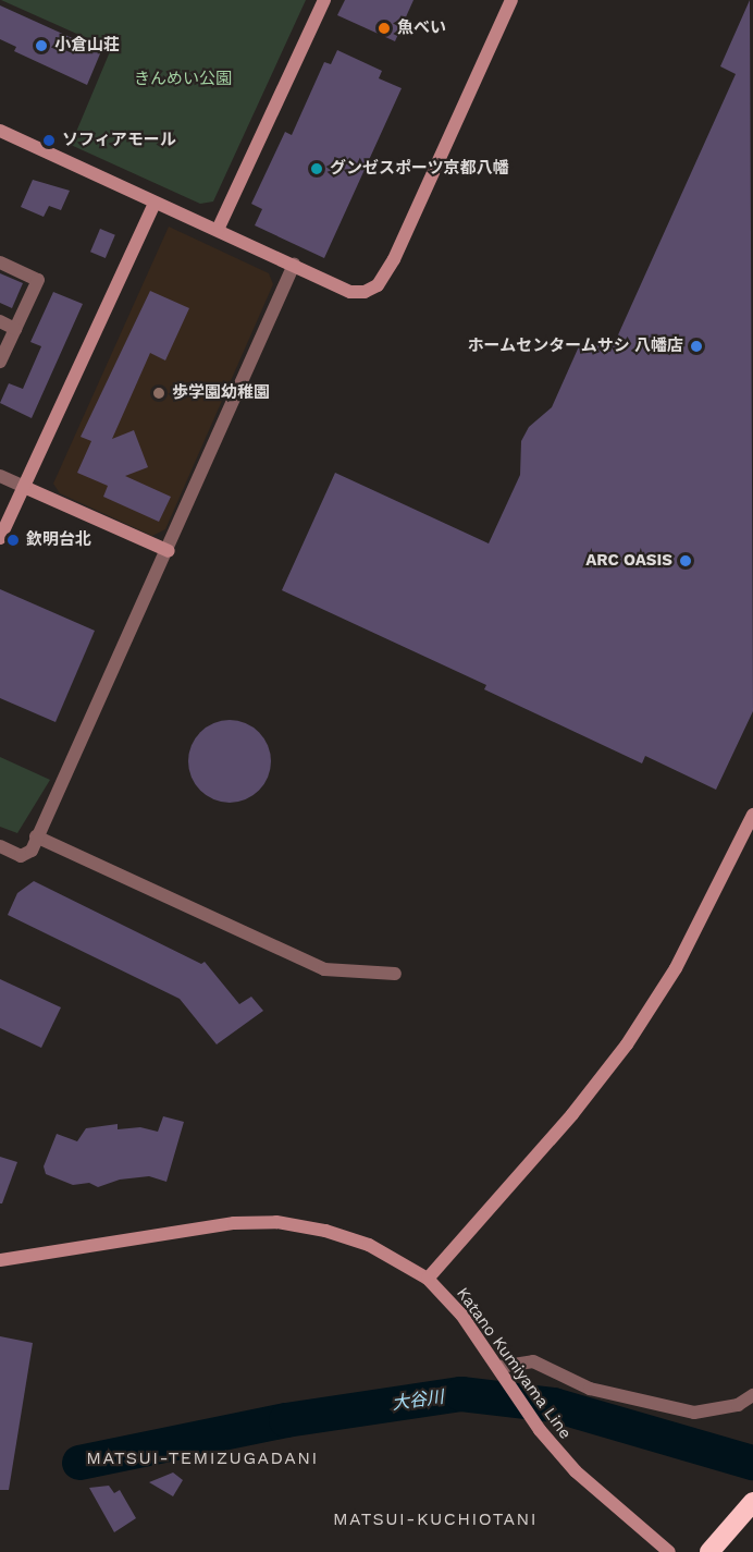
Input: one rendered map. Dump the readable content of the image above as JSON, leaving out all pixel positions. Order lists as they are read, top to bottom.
{
  "streets": {
    "street": ["Katano Kumiyama Line"]
  },
  "districts": ["MATSUI-TEMIZUGADANI", "MATSUI-KUCHIOTANI"],
  "water": ["大谷川"],
  "parks": ["きんめい公園"],
  "places": [
    "魚べい",
    "小倉山荘",
    "ソフィアモール",
    "グンゼスポーツ京都八幡",
    "ホームセンタームサシ 八幡店",
    "歩学園幼稚園",
    "欽明台北",
    "ARC OASIS"
  ]
}
